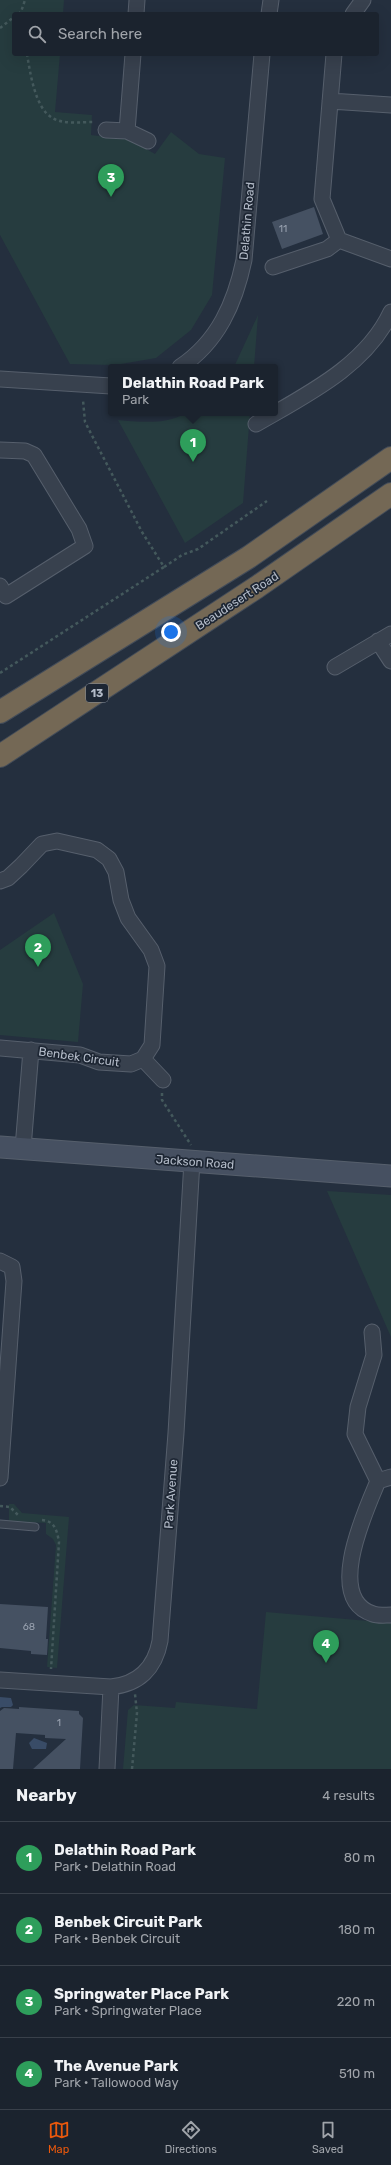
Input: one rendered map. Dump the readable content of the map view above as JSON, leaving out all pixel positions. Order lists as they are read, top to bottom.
{
  "streets": {
    "highway": ["Beaudesert Road", "13"],
    "street": [
      "Delathin Road",
      "Benbek Circuit",
      "Jackson Road",
      "Park Avenue"
    ]
  },
  "crossings": [
    ["Benbek Circuit", "Jackson Road"],
    ["Jackson Road", "Park Avenue"]
  ],
  "house_numbers": ["11", "68", "1"],
  "page": {
    "search": "Search here",
    "pins": [
      "3",
      "1",
      "2",
      "4"
    ],
    "popup": ["Delathin Road Park", "Park"],
    "heading": ["Nearby", "4 results"],
    "list": [
      {
        "mark": "1",
        "name": "Delathin Road Park",
        "note": "Park · Delathin Road",
        "value": "80 m"
      },
      {
        "mark": "2",
        "name": "Benbek Circuit Park",
        "note": "Park · Benbek Circuit",
        "value": "180 m"
      },
      {
        "mark": "3",
        "name": "Springwater Place Park",
        "note": "Park · Springwater Place",
        "value": "220 m"
      },
      {
        "mark": "4",
        "name": "The Avenue Park",
        "note": "Park · Tallowood Way",
        "value": "510 m"
      }
    ],
    "nav": ["Map", "Directions", "Saved"]
  }
}
